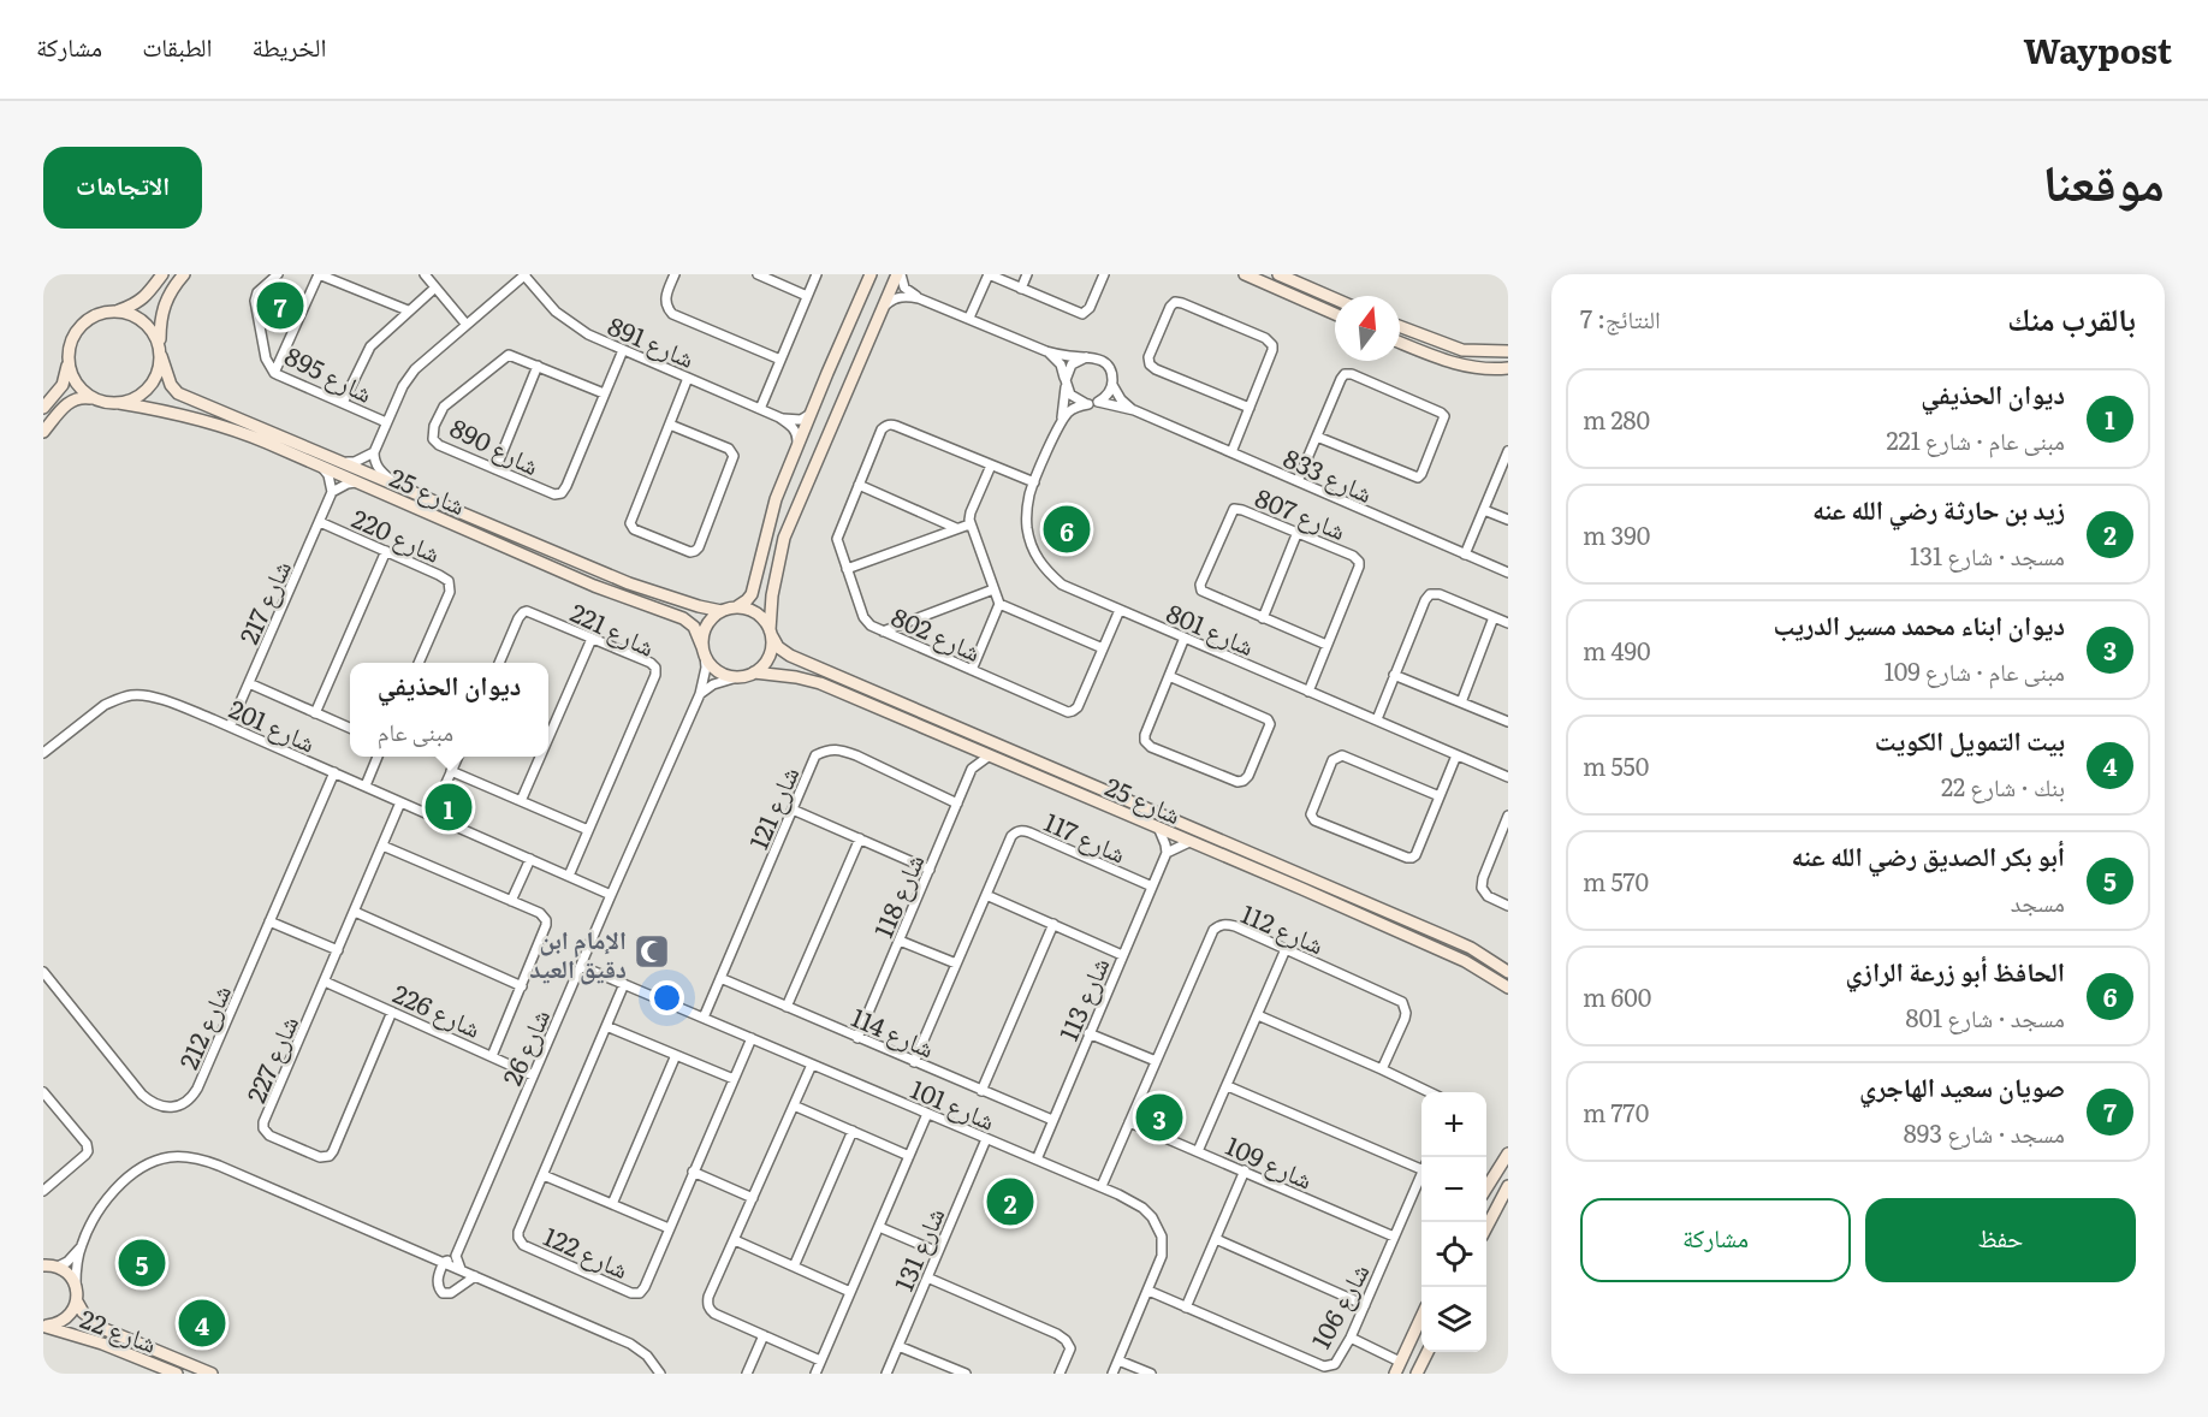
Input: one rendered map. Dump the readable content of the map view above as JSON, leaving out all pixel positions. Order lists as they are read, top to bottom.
{
  "streets": {
    "street": [
      "شارع 891",
      "شارع 895",
      "شارع 890",
      "شارع 833",
      "شارع 25",
      "شارع 807",
      "شارع 220",
      "شارع 217",
      "شارع 221",
      "شارع 801",
      "شارع 802",
      "شارع 201",
      "شارع 121",
      "شارع 117",
      "شارع 118",
      "شارع 112",
      "شارع 113",
      "شارع 226",
      "شارع 212",
      "شارع 114",
      "شارع 26",
      "شارع 227",
      "شارع 101",
      "شارع 109",
      "شارع 131",
      "شارع 122",
      "شارع 106",
      "شارع 22"
    ]
  },
  "crossings": [
    ["شارع 891", "شارع 890"],
    ["شارع 833", "شارع 801"],
    ["شارع 25", "شارع 118"],
    ["شارع 25", "شارع 26"],
    ["شارع 807", "شارع 801"],
    ["شارع 220", "شارع 217"],
    ["شارع 217", "شارع 201"],
    ["شارع 221", "شارع 201"],
    ["شارع 801", "شارع 802"],
    ["شارع 201", "شارع 212"],
    ["شارع 201", "شارع 26"],
    ["شارع 201", "شارع 227"],
    ["شارع 121", "شارع 118"],
    ["شارع 121", "شارع 114"],
    ["شارع 121", "شارع 101"],
    ["شارع 117", "شارع 113"],
    ["شارع 117", "شارع 114"],
    ["شارع 118", "شارع 114"],
    ["شارع 112", "شارع 101"],
    ["شارع 112", "شارع 109"],
    ["شارع 113", "شارع 114"],
    ["شارع 113", "شارع 101"],
    ["شارع 226", "شارع 26"],
    ["شارع 226", "شارع 227"],
    ["شارع 26", "شارع 101"],
    ["شارع 101", "شارع 131"],
    ["شارع 101", "شارع 122"],
    ["شارع 101", "شارع 106"],
    ["شارع 109", "شارع 106"]
  ],
  "places": {
    "mosque": ["الإمام ابن دقيق العيد"]
  },
  "north": "top",
  "page": {
    "header": "Waypost",
    "nav": ["الخريطة", "الطبقات", "مشاركة"],
    "title": "موقعنا",
    "buttons": [
      "الاتجاهات",
      ["حفظ", "مشاركة"]
    ],
    "heading": ["بالقرب منك", "النتائج: 7"],
    "pins": [
      "7",
      "6",
      "1",
      "3",
      "2",
      "5",
      "4"
    ],
    "list": [
      {
        "mark": "1",
        "name": "ديوان الحذيفي",
        "note": "مبنى عام · شارع 221",
        "value": "280 m"
      },
      {
        "mark": "2",
        "name": "زيد بن حارثة رضي الله عنه",
        "note": "مسجد · شارع 131",
        "value": "390 m"
      },
      {
        "mark": "3",
        "name": "ديوان ابناء محمد مسير الدريب",
        "note": "مبنى عام · شارع 109",
        "value": "490 m"
      },
      {
        "mark": "4",
        "name": "بيت التمويل الكويت",
        "note": "بنك · شارع 22",
        "value": "550 m"
      },
      {
        "mark": "5",
        "name": "أبو بكر الصديق رضي الله عنه",
        "note": "مسجد",
        "value": "570 m"
      },
      {
        "mark": "6",
        "name": "الحافظ أبو زرعة الرازي",
        "note": "مسجد · شارع 801",
        "value": "600 m"
      },
      {
        "mark": "7",
        "name": "صويان سعيد الهاجري",
        "note": "مسجد · شارع 893",
        "value": "770 m"
      }
    ],
    "popup": ["ديوان الحذيفي", "مبنى عام"],
    "map_buttons": ["+", "−"]
  }
}
